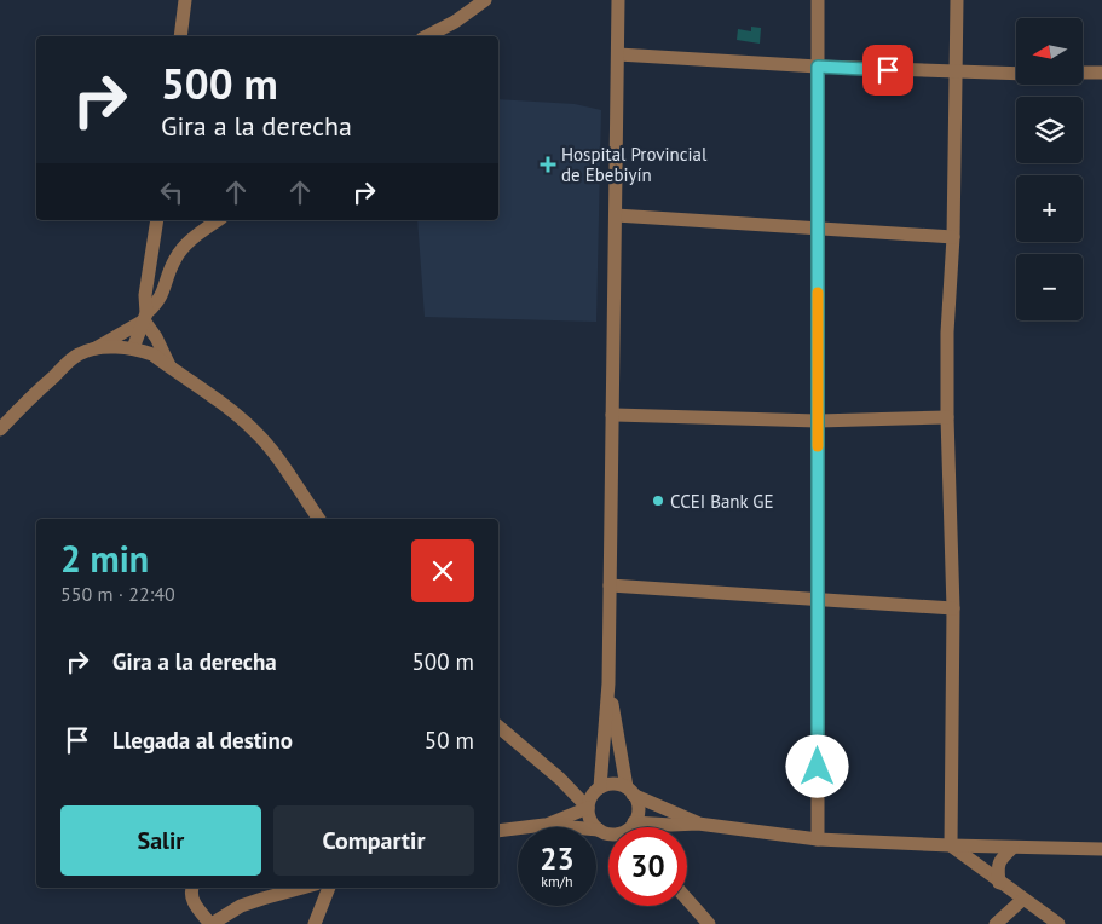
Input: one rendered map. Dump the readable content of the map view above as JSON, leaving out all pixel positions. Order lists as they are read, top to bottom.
{
  "places": {
    "health": ["Hospital Provincial de Ebebiyín"],
    "other": ["CCEI Bank GE"]
  },
  "north": "left",
  "page": {
    "map_buttons": ["+", "−"],
    "turn": ["500 m", "Gira a la derecha"],
    "heading": ["2 min", "550 m · 22:40"],
    "list": [
      {
        "name": "Gira a la derecha",
        "value": "500 m"
      },
      {
        "name": "Llegada al destino",
        "value": "50 m"
      }
    ],
    "buttons": ["Salir", "Compartir"],
    "speed": "23 km/h",
    "limit": "30"
  }
}
